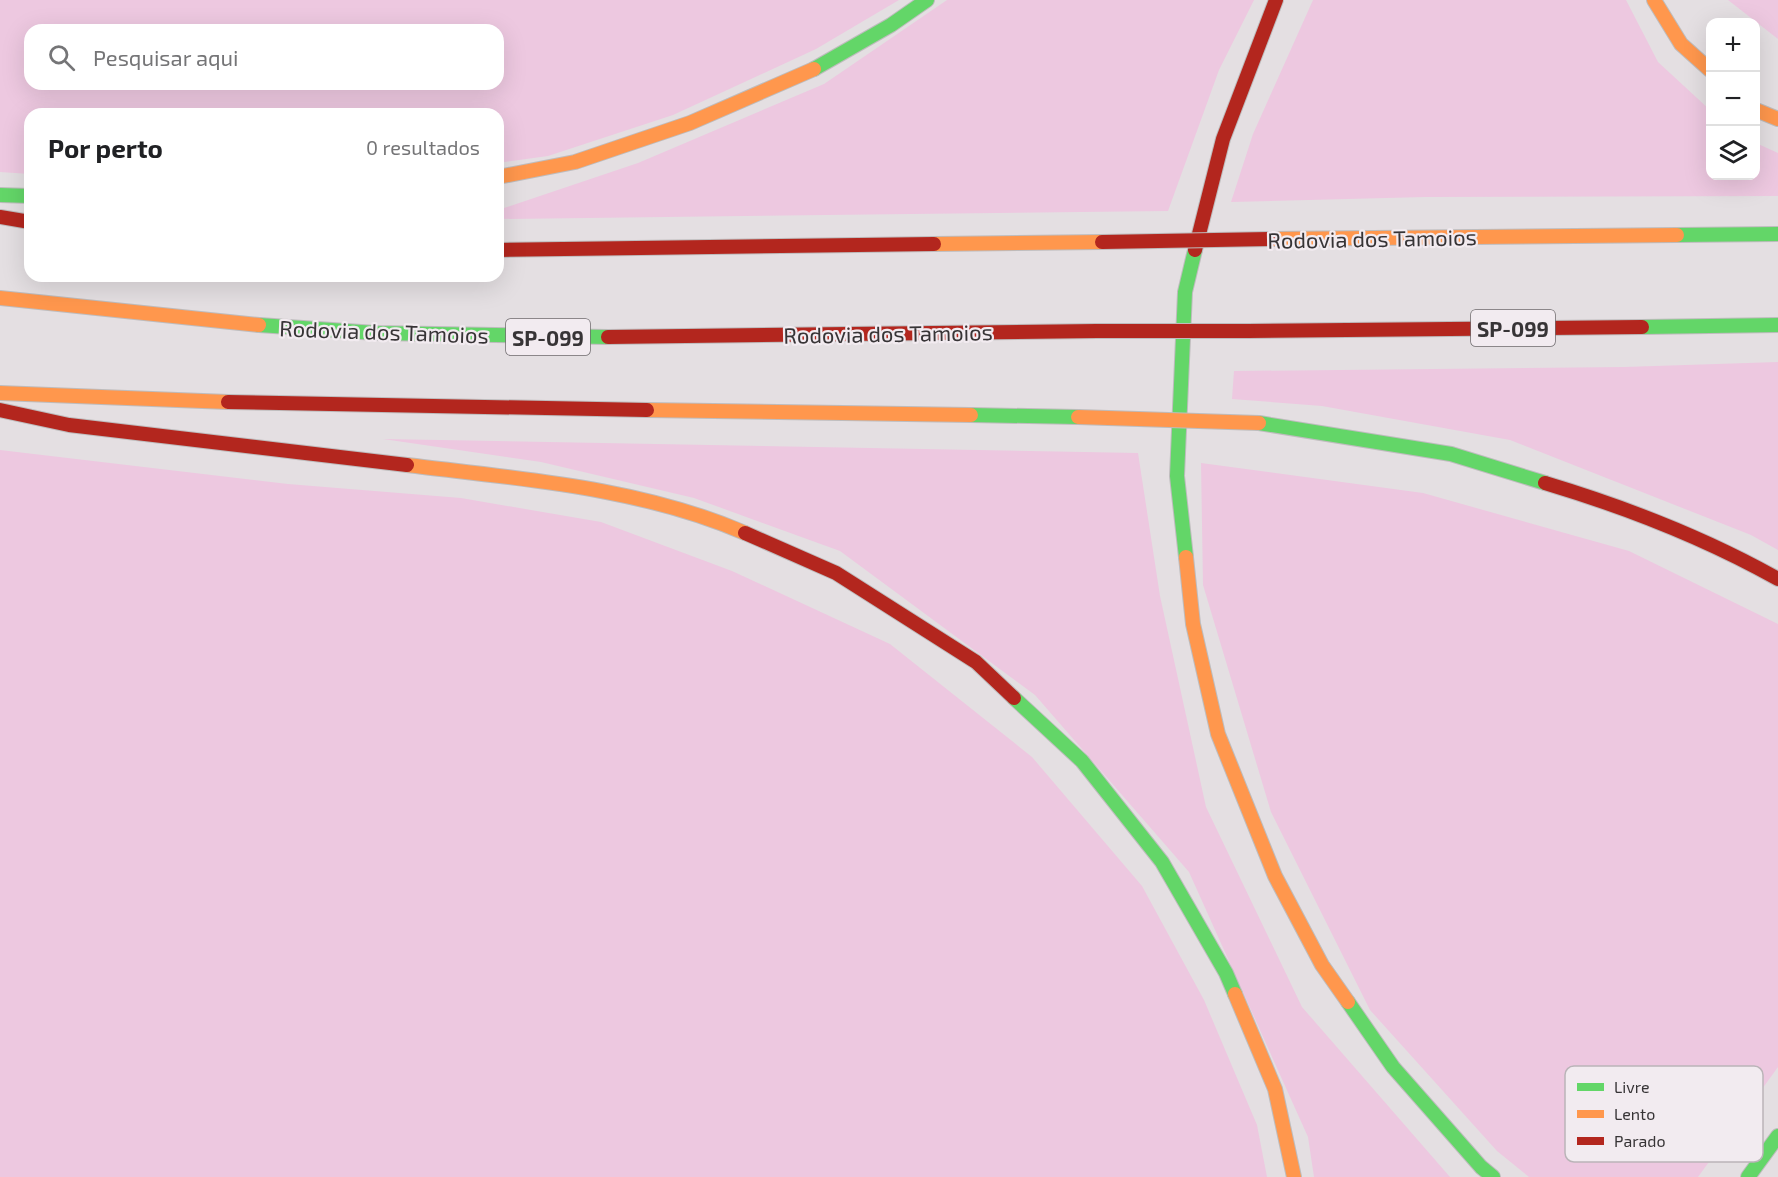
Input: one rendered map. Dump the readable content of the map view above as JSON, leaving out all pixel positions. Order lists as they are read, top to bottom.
{
  "streets": {
    "highway": ["Rodovia dos Tamoios", "SP-099"]
  },
  "legend": ["Livre", "Lento", "Parado"],
  "page": {
    "map_buttons": ["+", "−"],
    "search": "Pesquisar aqui",
    "heading": ["Por perto", "0 resultados"]
  }
}
